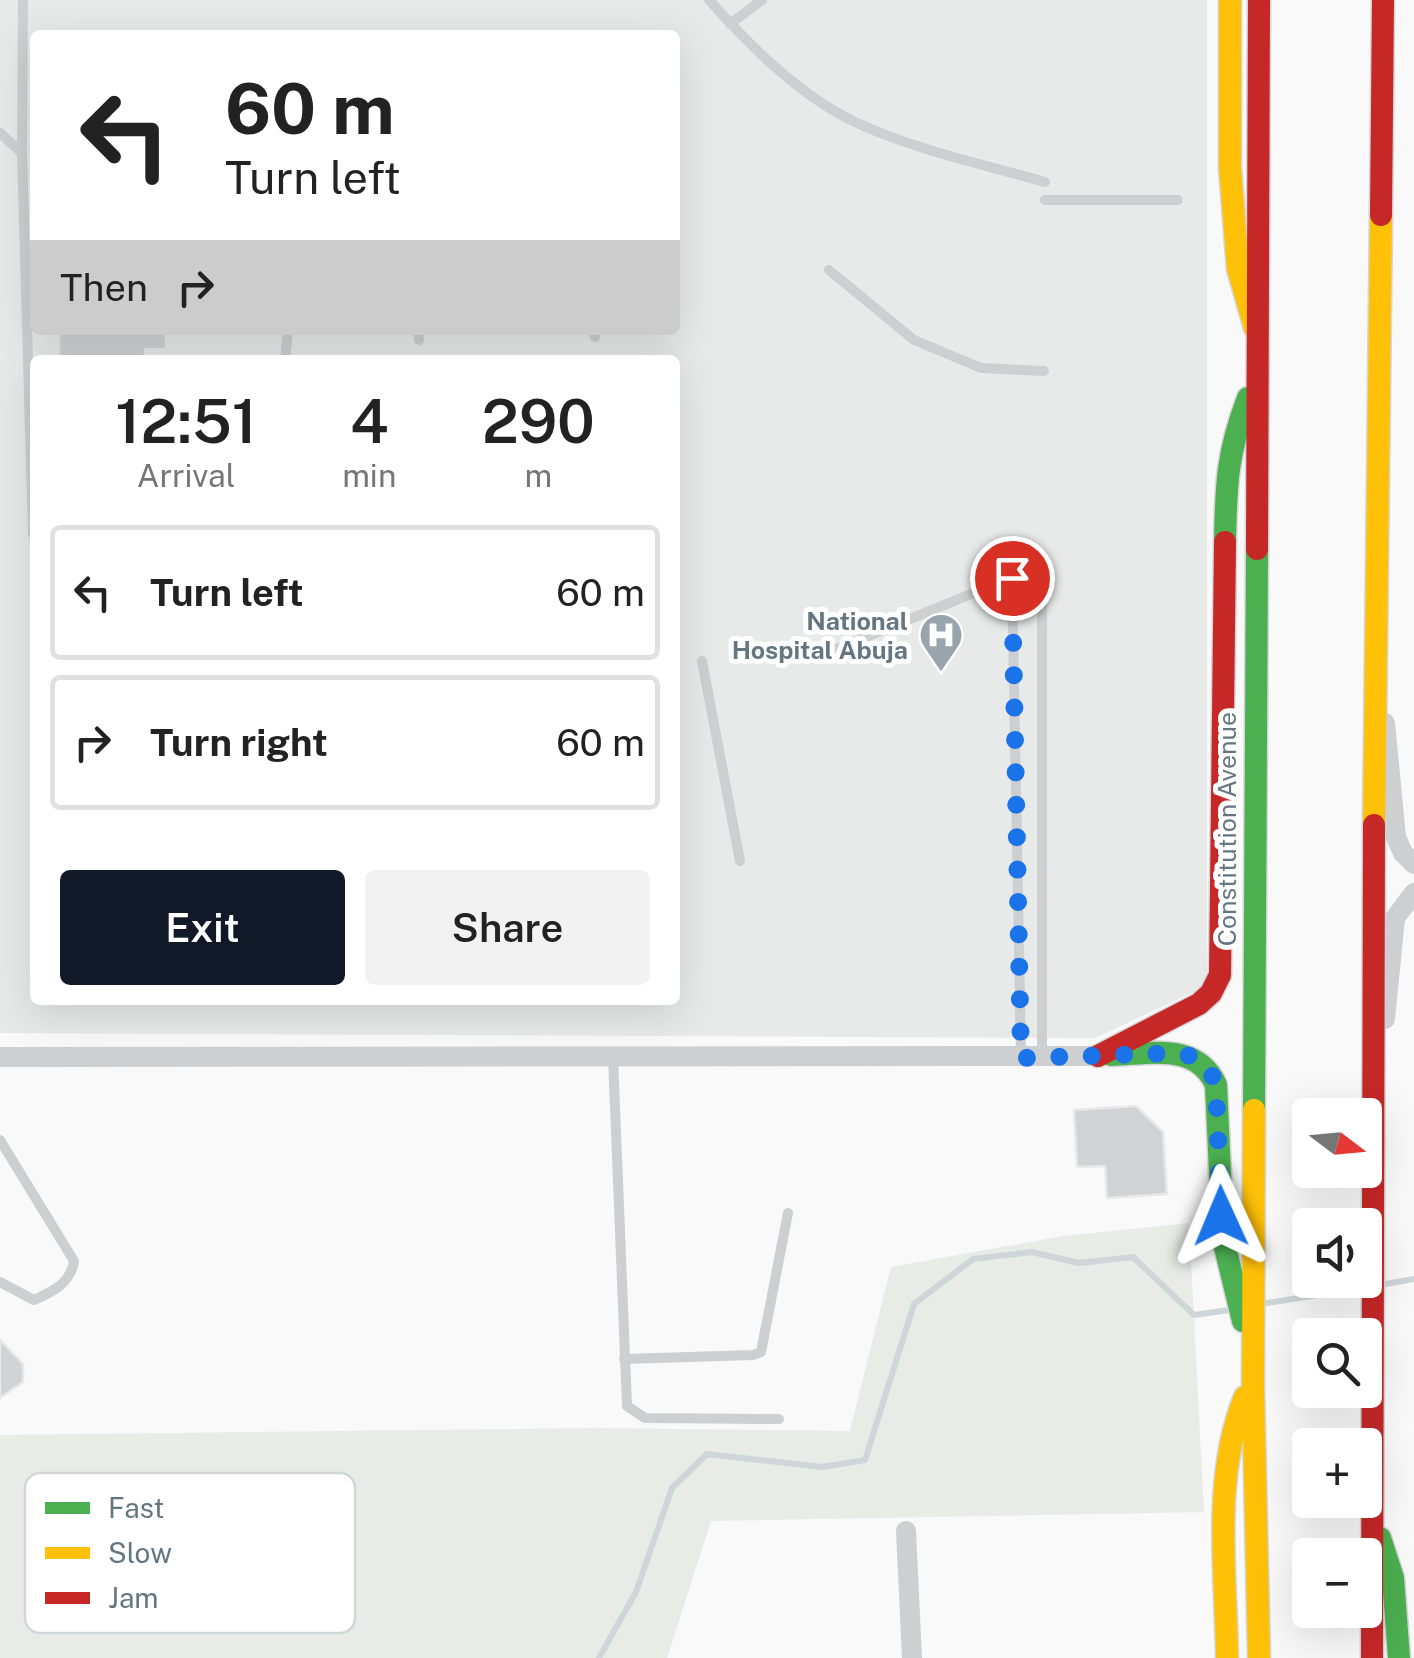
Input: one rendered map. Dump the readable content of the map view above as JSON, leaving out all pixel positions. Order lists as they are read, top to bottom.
{
  "streets": {
    "main road": ["Constitution Avenue"]
  },
  "places": {
    "hospital": ["National Hospital Abuja"]
  },
  "legend": ["Fast", "Slow", "Jam"],
  "north": "right",
  "page": {
    "turn": ["60 m", "Turn left"],
    "then": "Then",
    "eta": [
      "12:51",
      "Arrival",
      "4",
      "min",
      "290",
      "m"
    ],
    "list": [
      {
        "name": "Turn left",
        "value": "60 m"
      },
      {
        "name": "Turn right",
        "value": "60 m"
      }
    ],
    "buttons": ["Exit", "Share"],
    "map_buttons": ["+", "−"]
  }
}
